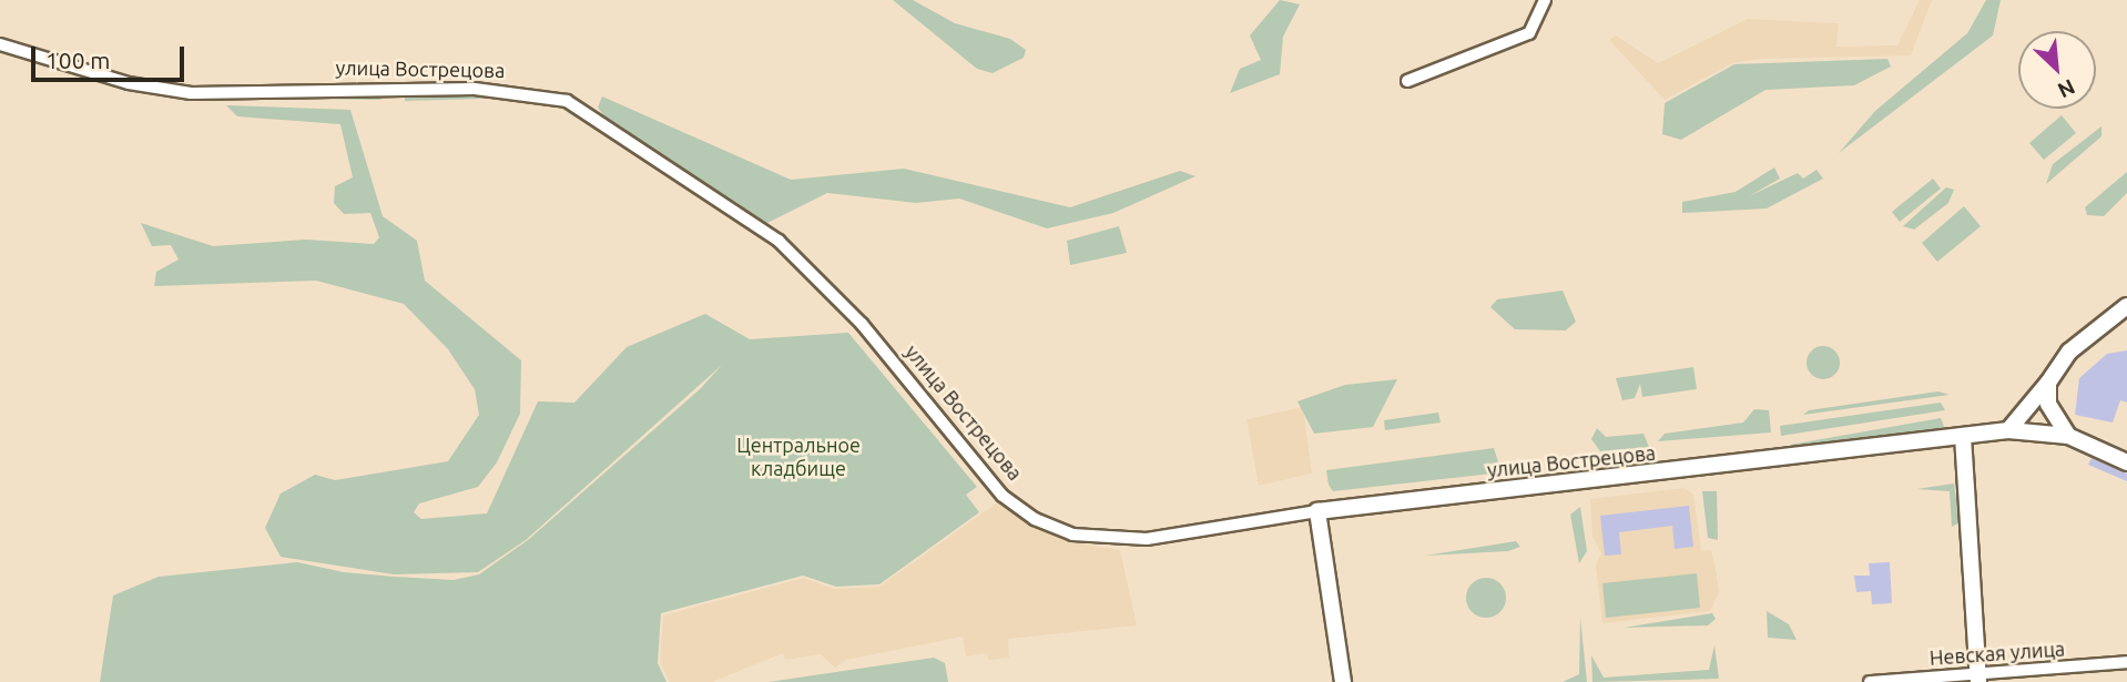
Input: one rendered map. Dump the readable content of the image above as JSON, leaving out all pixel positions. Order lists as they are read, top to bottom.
{
  "streets": {
    "street": ["улица Вострецова", "Невская улица"]
  },
  "parks": ["Центральное кладбище"],
  "scale_bar": "100 m",
  "north": "bottom right"
}
